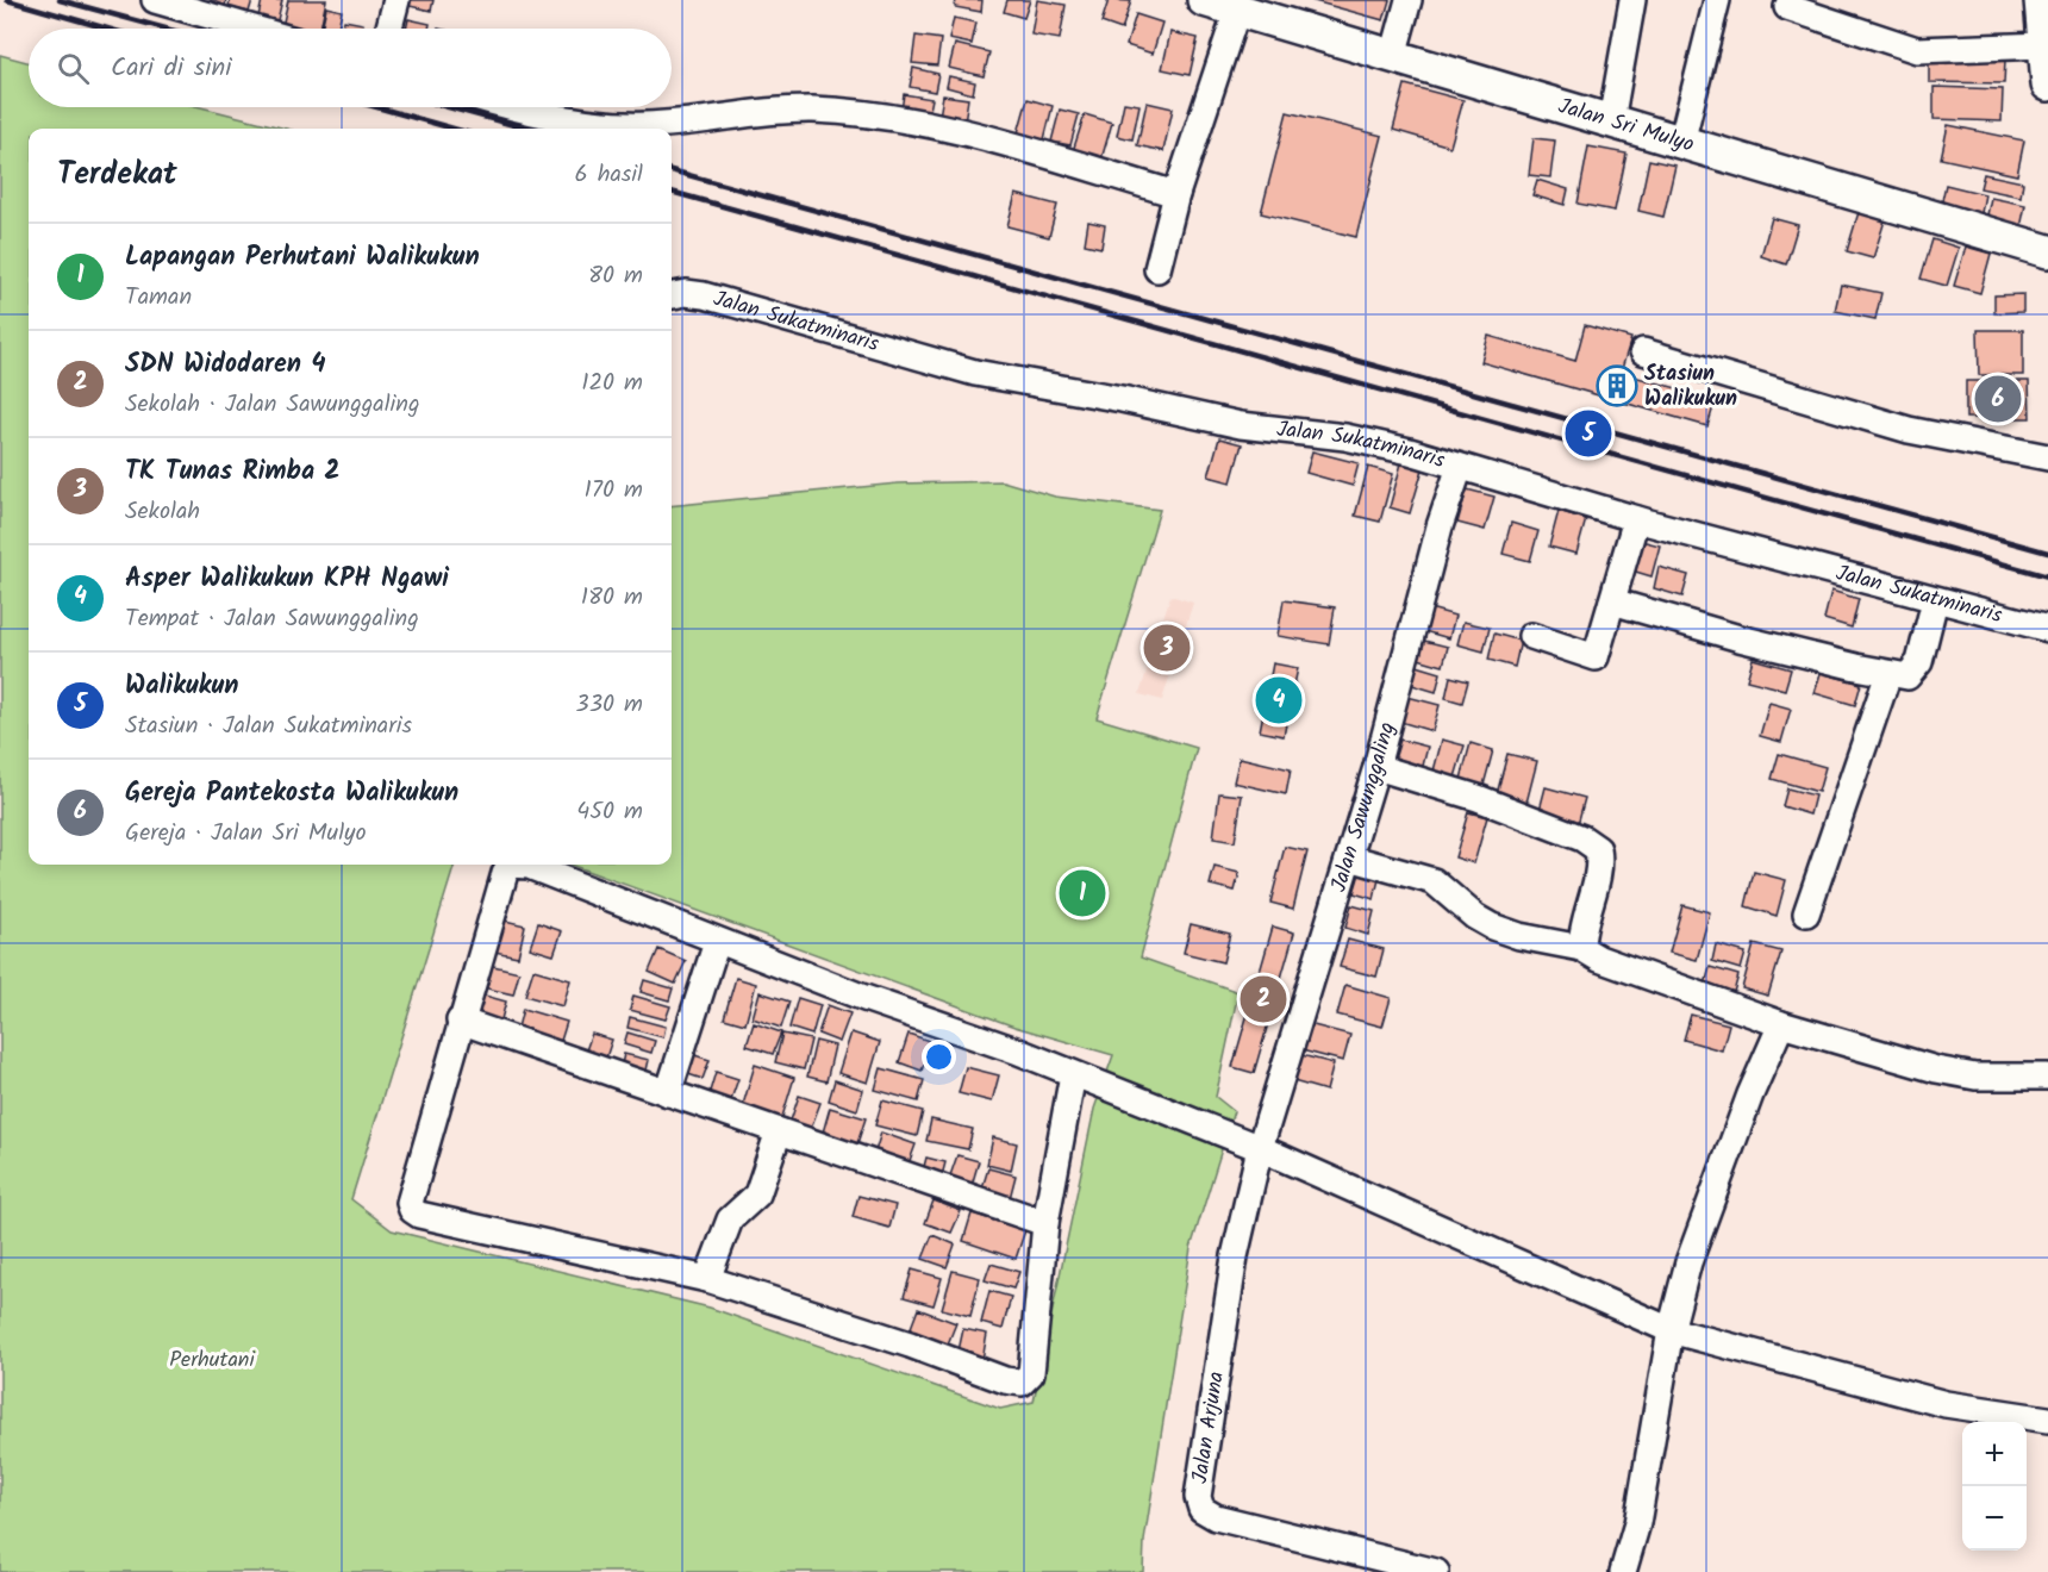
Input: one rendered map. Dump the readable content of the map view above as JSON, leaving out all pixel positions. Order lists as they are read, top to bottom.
{
  "streets": {
    "main road": ["Jalan Sri Mulyo"],
    "street": ["Jalan Sukatminaris", "Jalan Sawunggaling", "Jalan Arjuna"]
  },
  "crossings": [
    ["Jalan Sukatminaris", "Jalan Sawunggaling"],
    ["Jalan Sawunggaling", "Jalan Arjuna"]
  ],
  "parks": ["Perhutani"],
  "places": {
    "building": ["Stasiun Walikukun"]
  },
  "page": {
    "search": "Cari di sini",
    "heading": ["Terdekat", "6 hasil"],
    "list": [
      {
        "mark": "1",
        "name": "Lapangan Perhutani Walikukun",
        "note": "Taman",
        "value": "80 m"
      },
      {
        "mark": "2",
        "name": "SDN Widodaren 4",
        "note": "Sekolah · Jalan Sawunggaling",
        "value": "120 m"
      },
      {
        "mark": "3",
        "name": "TK Tunas Rimba 2",
        "note": "Sekolah",
        "value": "170 m"
      },
      {
        "mark": "4",
        "name": "Asper Walikukun KPH Ngawi",
        "note": "Tempat · Jalan Sawunggaling",
        "value": "180 m"
      },
      {
        "mark": "5",
        "name": "Walikukun",
        "note": "Stasiun · Jalan Sukatminaris",
        "value": "330 m"
      },
      {
        "mark": "6",
        "name": "Gereja Pantekosta Walikukun",
        "note": "Gereja · Jalan Sri Mulyo",
        "value": "450 m"
      }
    ],
    "pins": [
      "6",
      "5",
      "3",
      "4",
      "1",
      "2"
    ],
    "map_buttons": ["+", "−"]
  }
}
